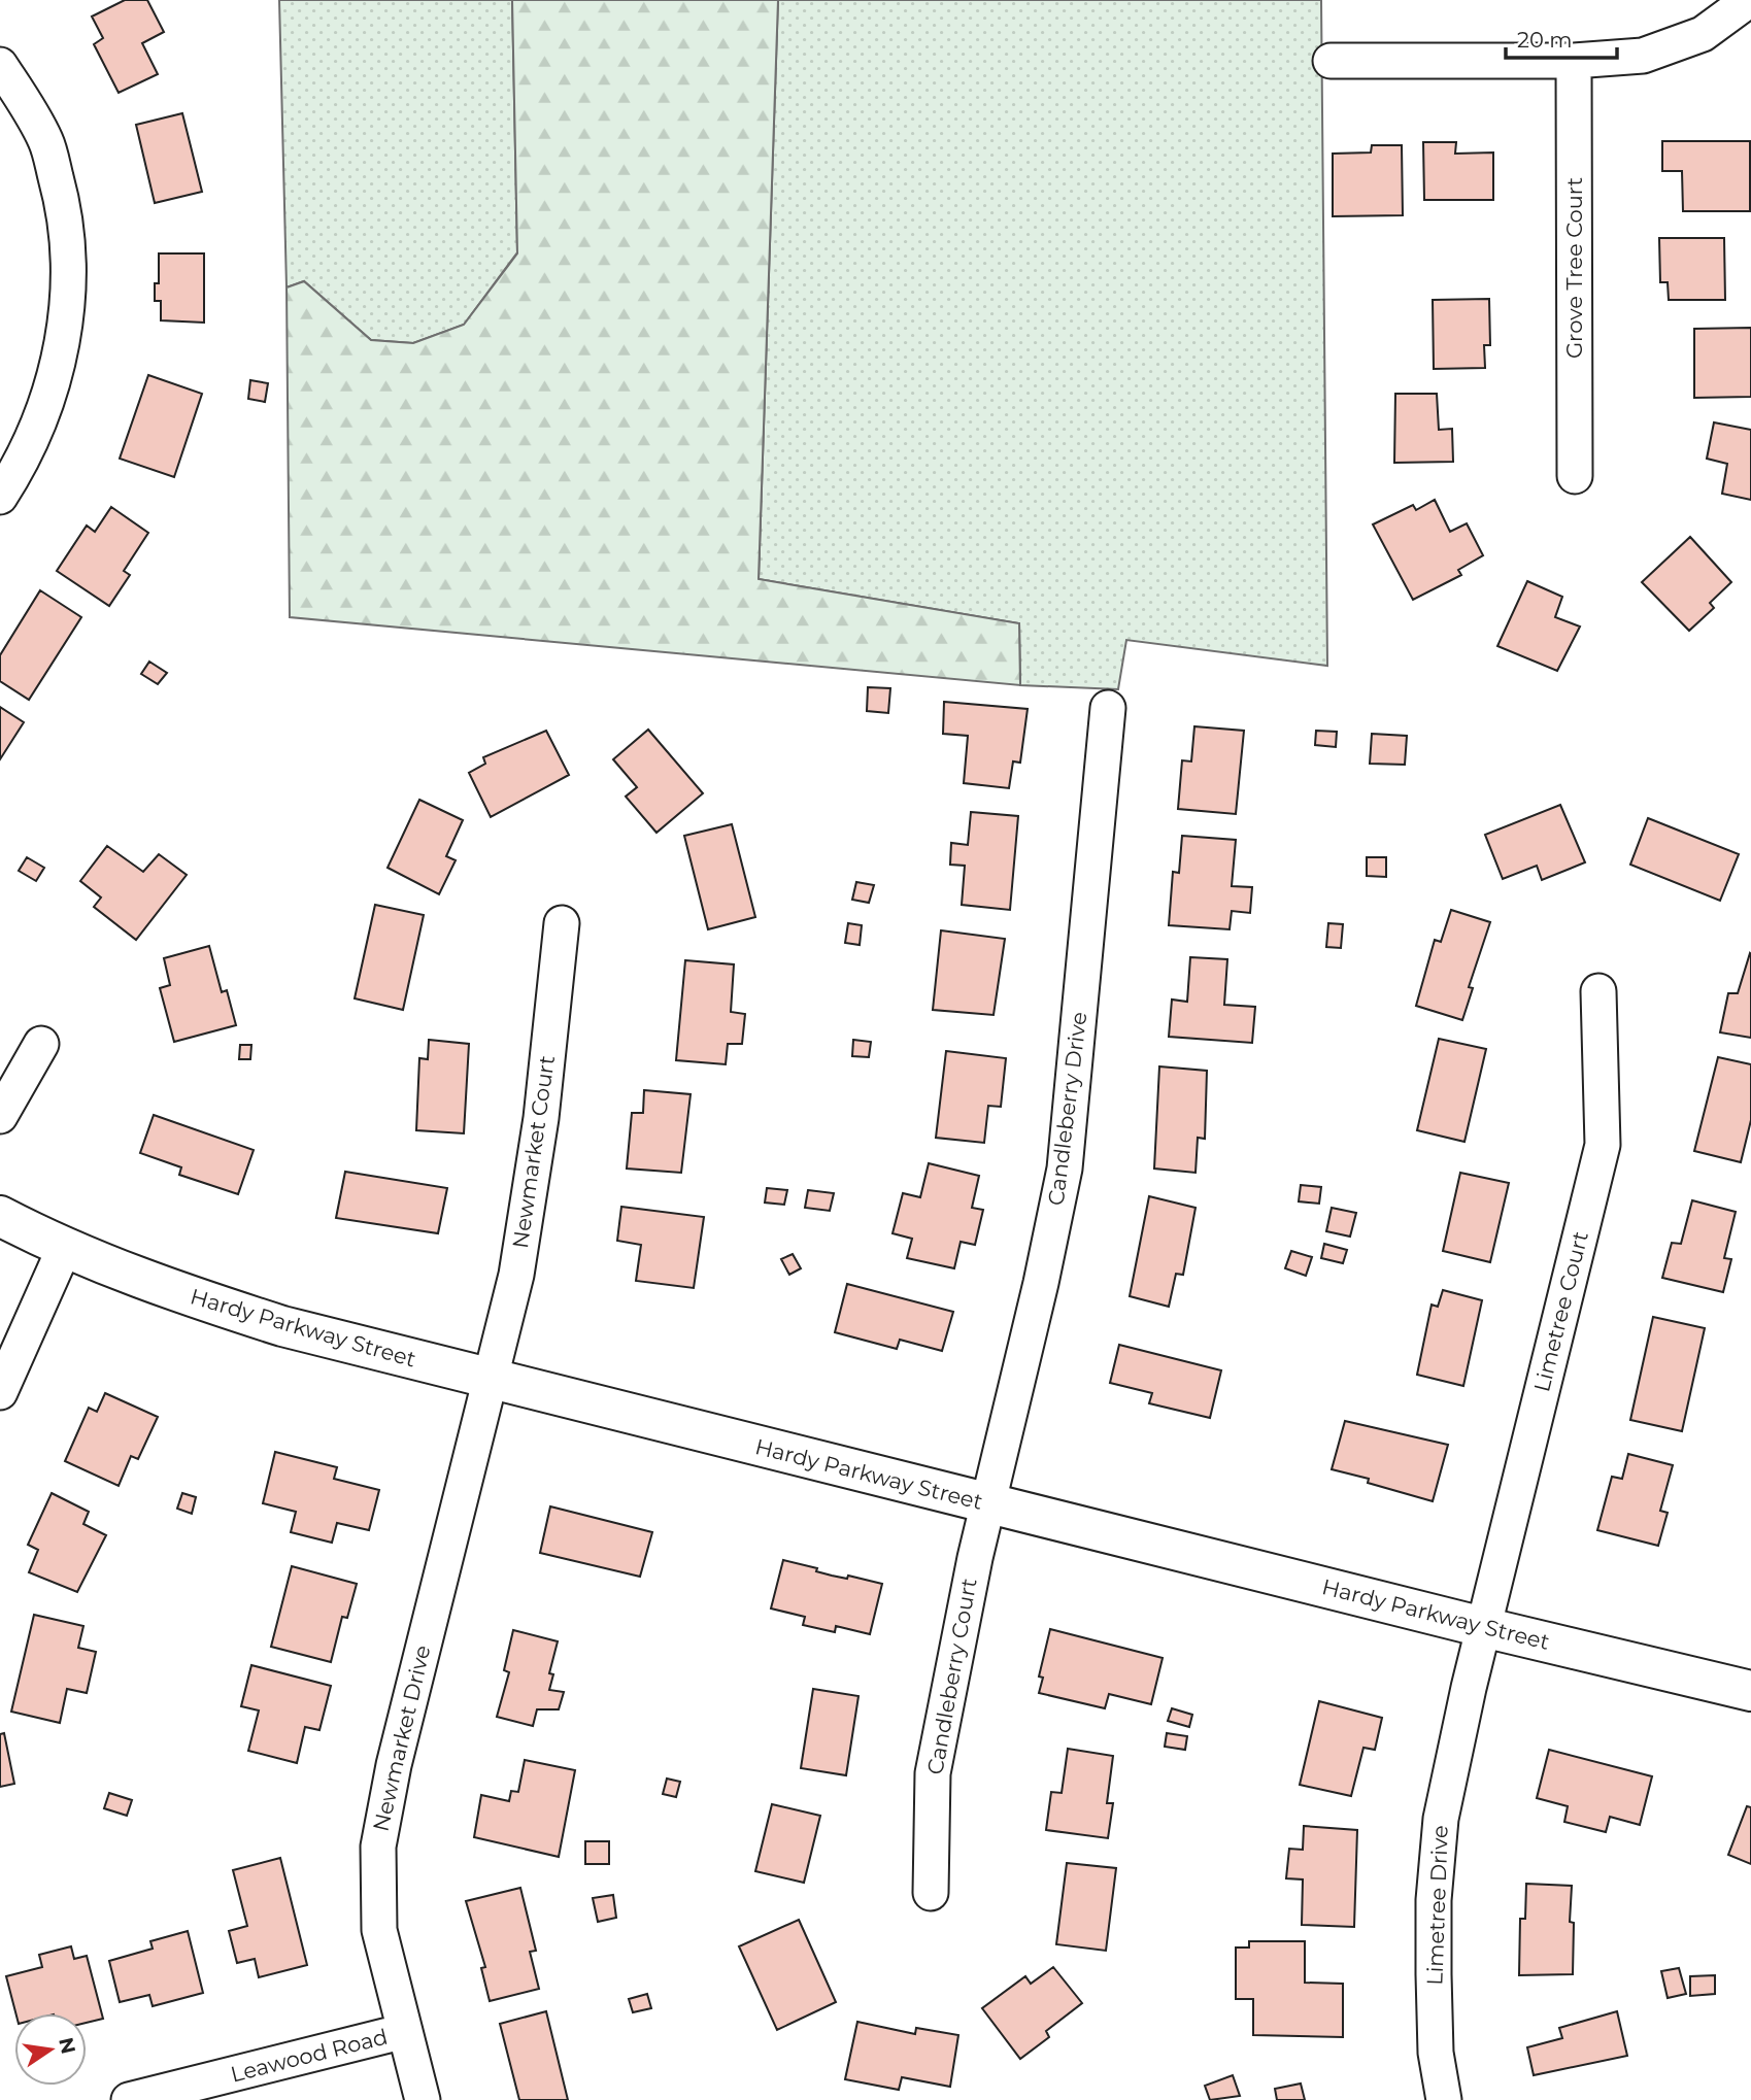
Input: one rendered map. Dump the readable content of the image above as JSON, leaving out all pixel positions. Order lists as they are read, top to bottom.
{
  "streets": {
    "main road": ["Hardy Parkway Street"],
    "street": [
      "Grove Tree Court",
      "Candleberry Drive",
      "Newmarket Court",
      "Limetree Court",
      "Candleberry Court",
      "Newmarket Drive",
      "Limetree Drive",
      "Leawood Road"
    ]
  },
  "crossings": [
    ["Candleberry Drive", "Hardy Parkway Street"],
    ["Candleberry Drive", "Candleberry Court"],
    ["Newmarket Court", "Hardy Parkway Street"],
    ["Newmarket Court", "Newmarket Drive"],
    ["Limetree Court", "Hardy Parkway Street"],
    ["Limetree Court", "Limetree Drive"],
    ["Hardy Parkway Street", "Candleberry Court"],
    ["Hardy Parkway Street", "Newmarket Drive"],
    ["Hardy Parkway Street", "Limetree Drive"],
    ["Newmarket Drive", "Leawood Road"]
  ],
  "scale_bar": "20 m",
  "north": "right"
}
